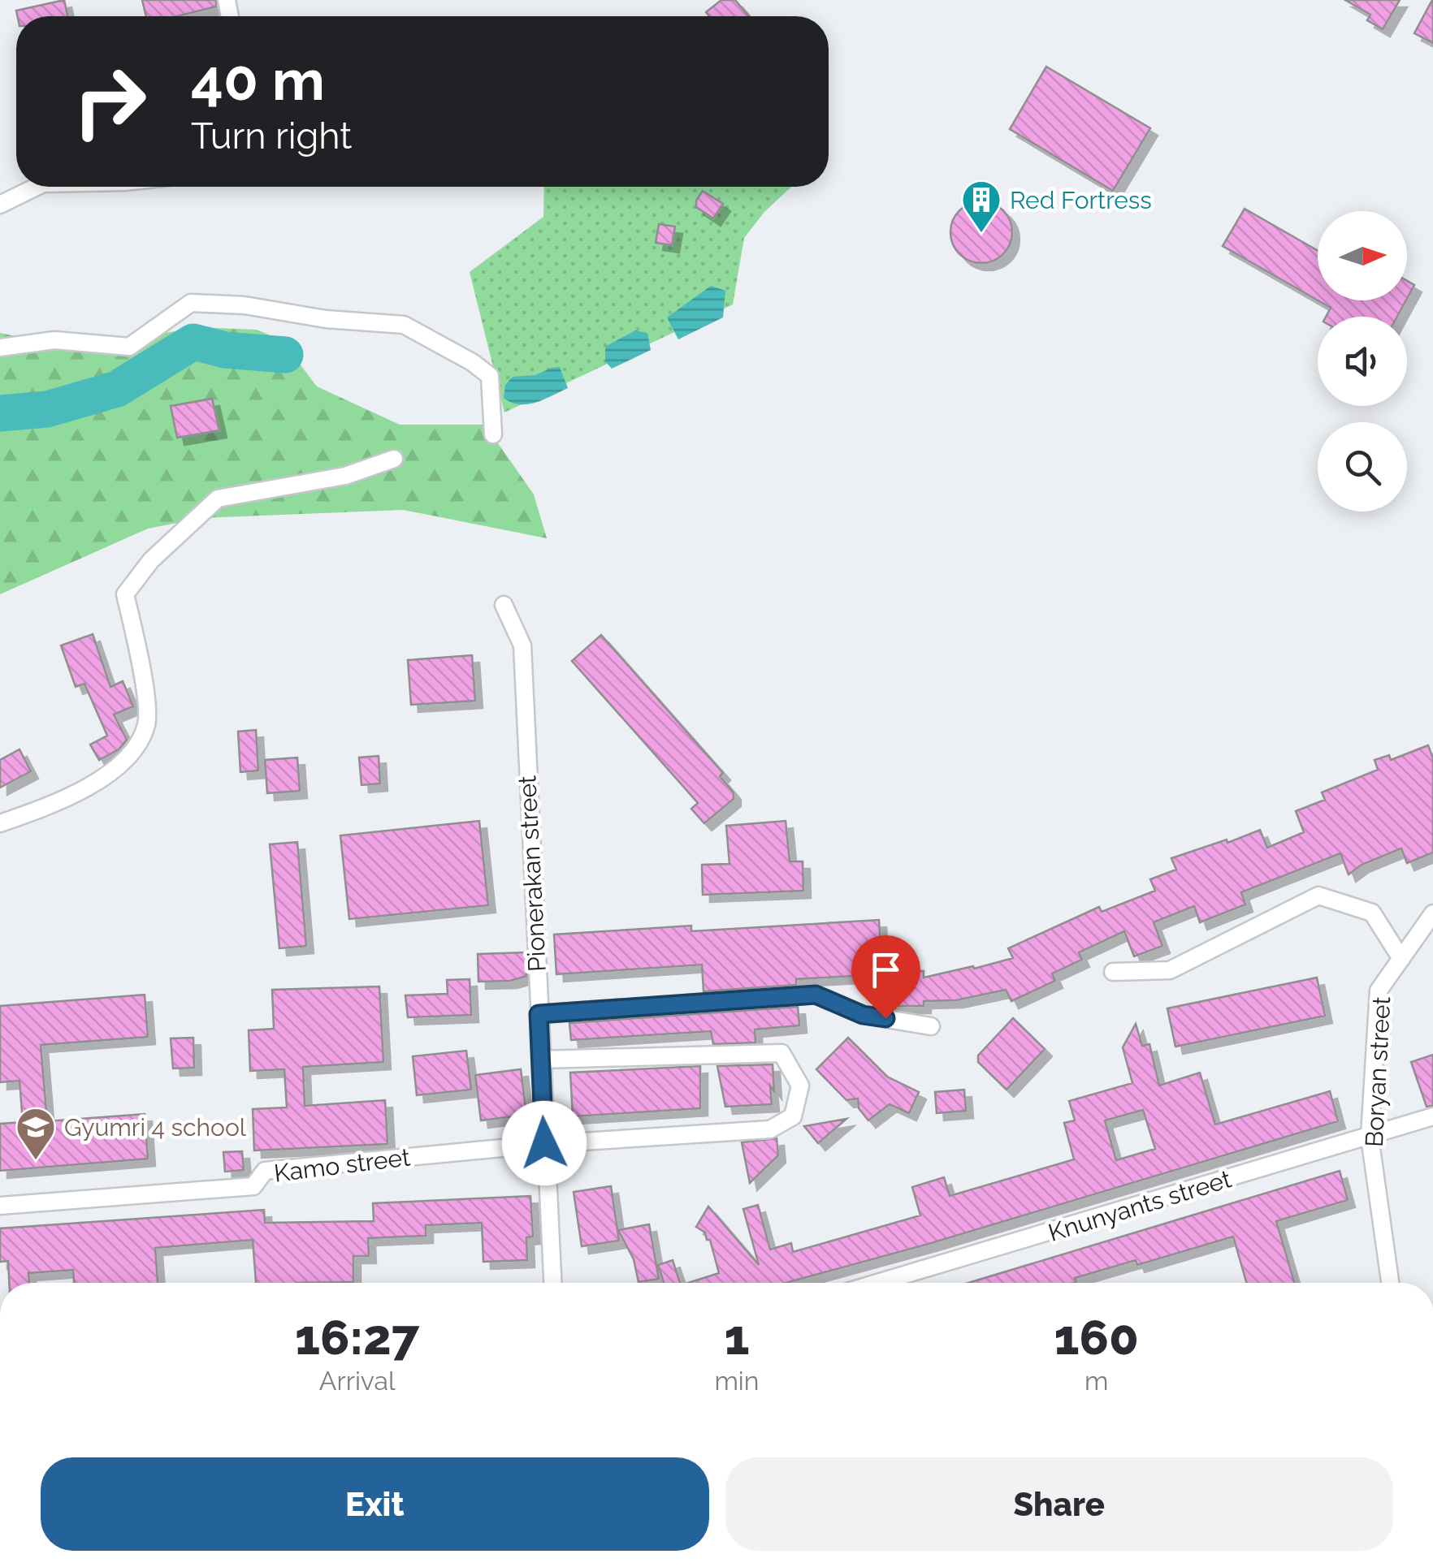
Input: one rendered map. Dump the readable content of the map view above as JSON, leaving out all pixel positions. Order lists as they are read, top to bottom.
{
  "streets": {
    "street": [
      "Pionerakan street",
      "Boryan street",
      "Kamo street",
      "Knunyants street"
    ]
  },
  "crossings": [
    ["Pionerakan street", "Kamo street"],
    ["Boryan street", "Knunyants street"]
  ],
  "places": {
    "building": ["Red Fortress"],
    "school or university": ["Gyumri 4 school"]
  },
  "north": "right",
  "page": {
    "turn": ["40 m", "Turn right"],
    "eta": [
      "16:27",
      "Arrival",
      "1",
      "min",
      "160",
      "m"
    ],
    "buttons": ["Exit", "Share"]
  }
}
